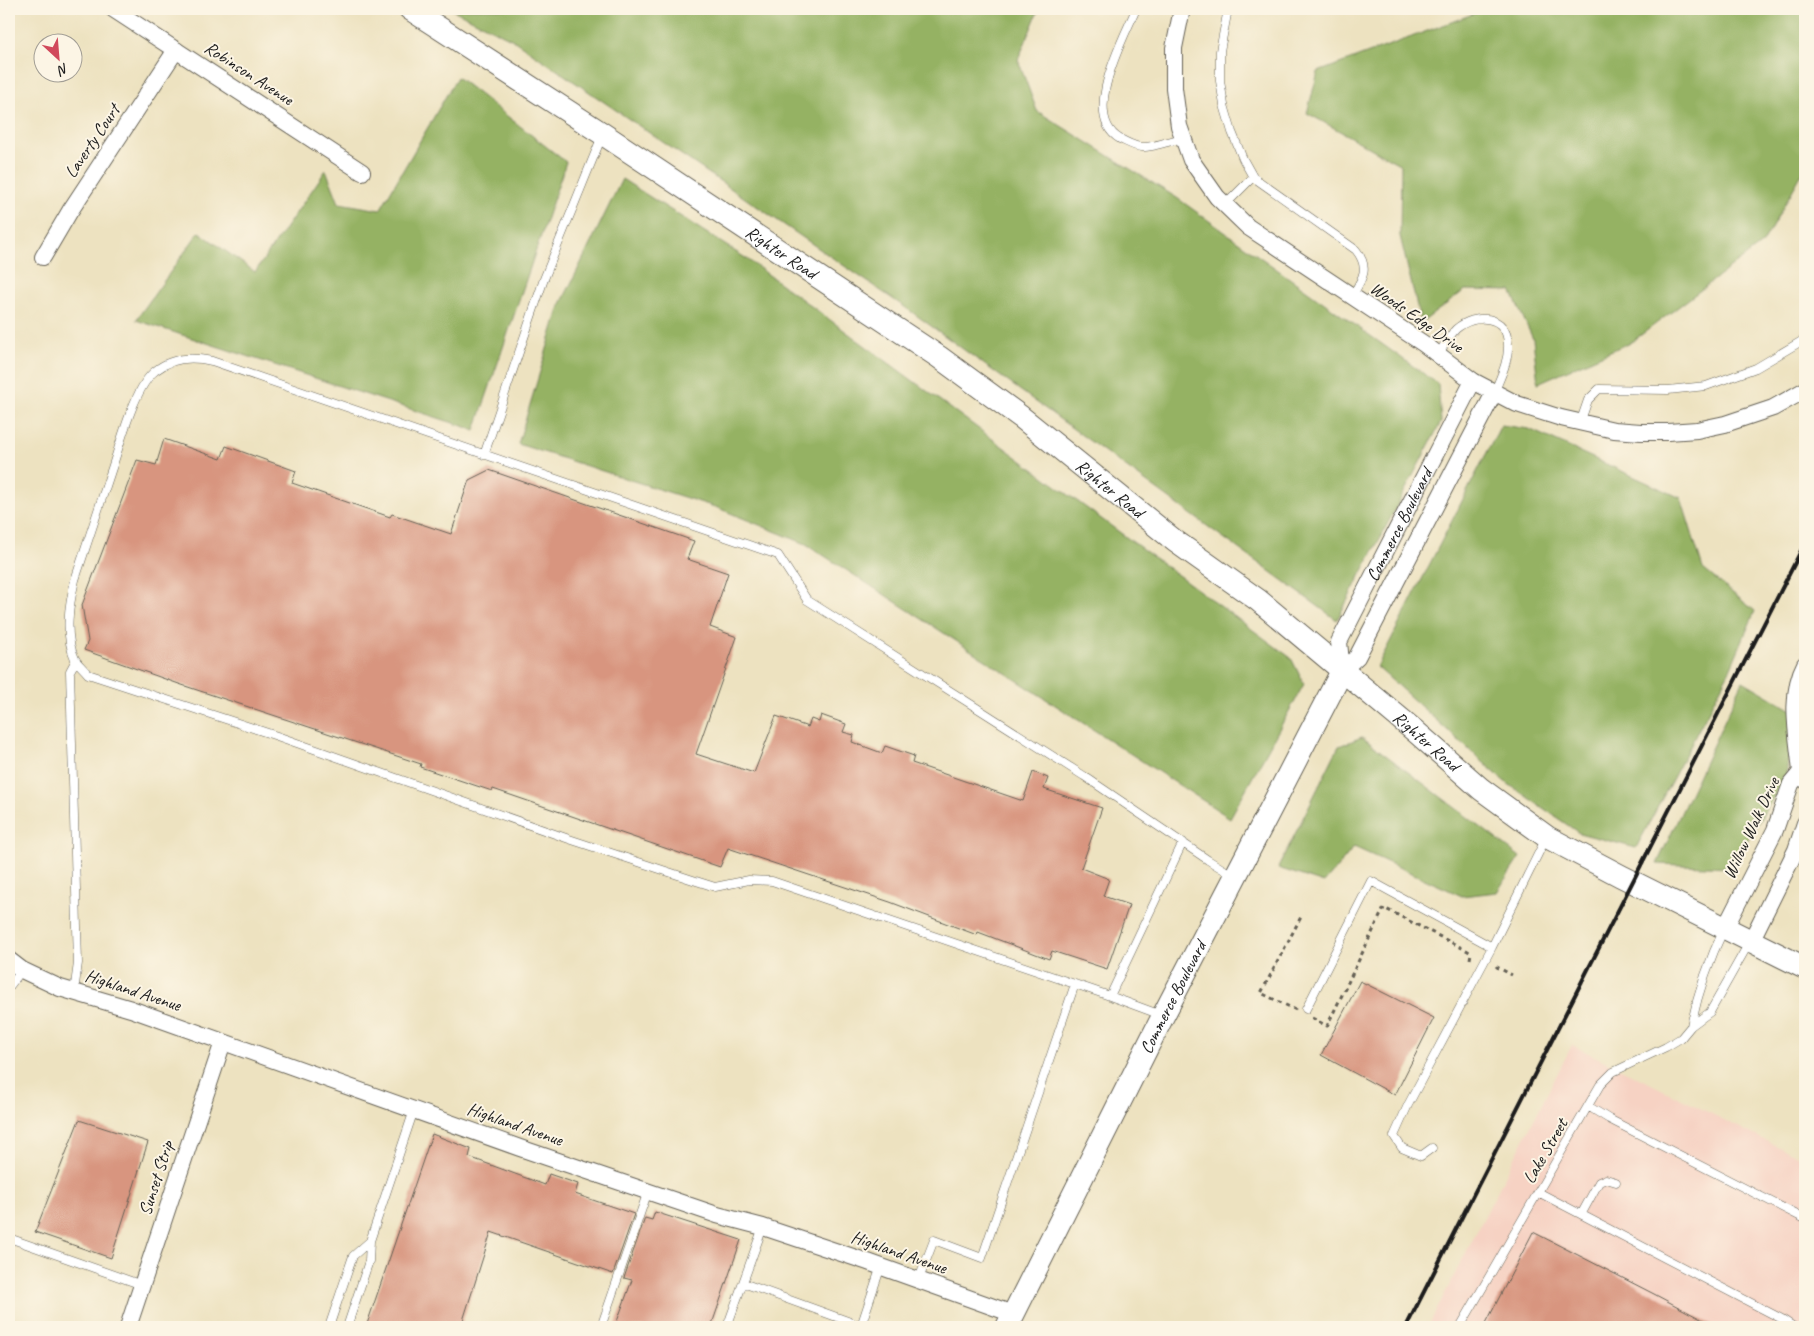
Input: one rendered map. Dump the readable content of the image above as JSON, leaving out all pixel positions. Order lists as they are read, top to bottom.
{
  "streets": {
    "street": [
      "Robinson Avenue",
      "Laverty Court",
      "Righter Road",
      "Woods Edge Drive",
      "Commerce Boulevard",
      "Willow Walk Drive",
      "Highland Avenue",
      "Sunset Strip"
    ],
    "lane": ["Lake Street"]
  },
  "crossings": [
    ["Robinson Avenue", "Laverty Court"],
    ["Righter Road", "Commerce Boulevard"],
    ["Righter Road", "Willow Walk Drive"],
    ["Righter Road", "Lake Street"],
    ["Woods Edge Drive", "Commerce Boulevard"],
    ["Commerce Boulevard", "Highland Avenue"],
    ["Highland Avenue", "Sunset Strip"]
  ],
  "north": "bottom right"
}
